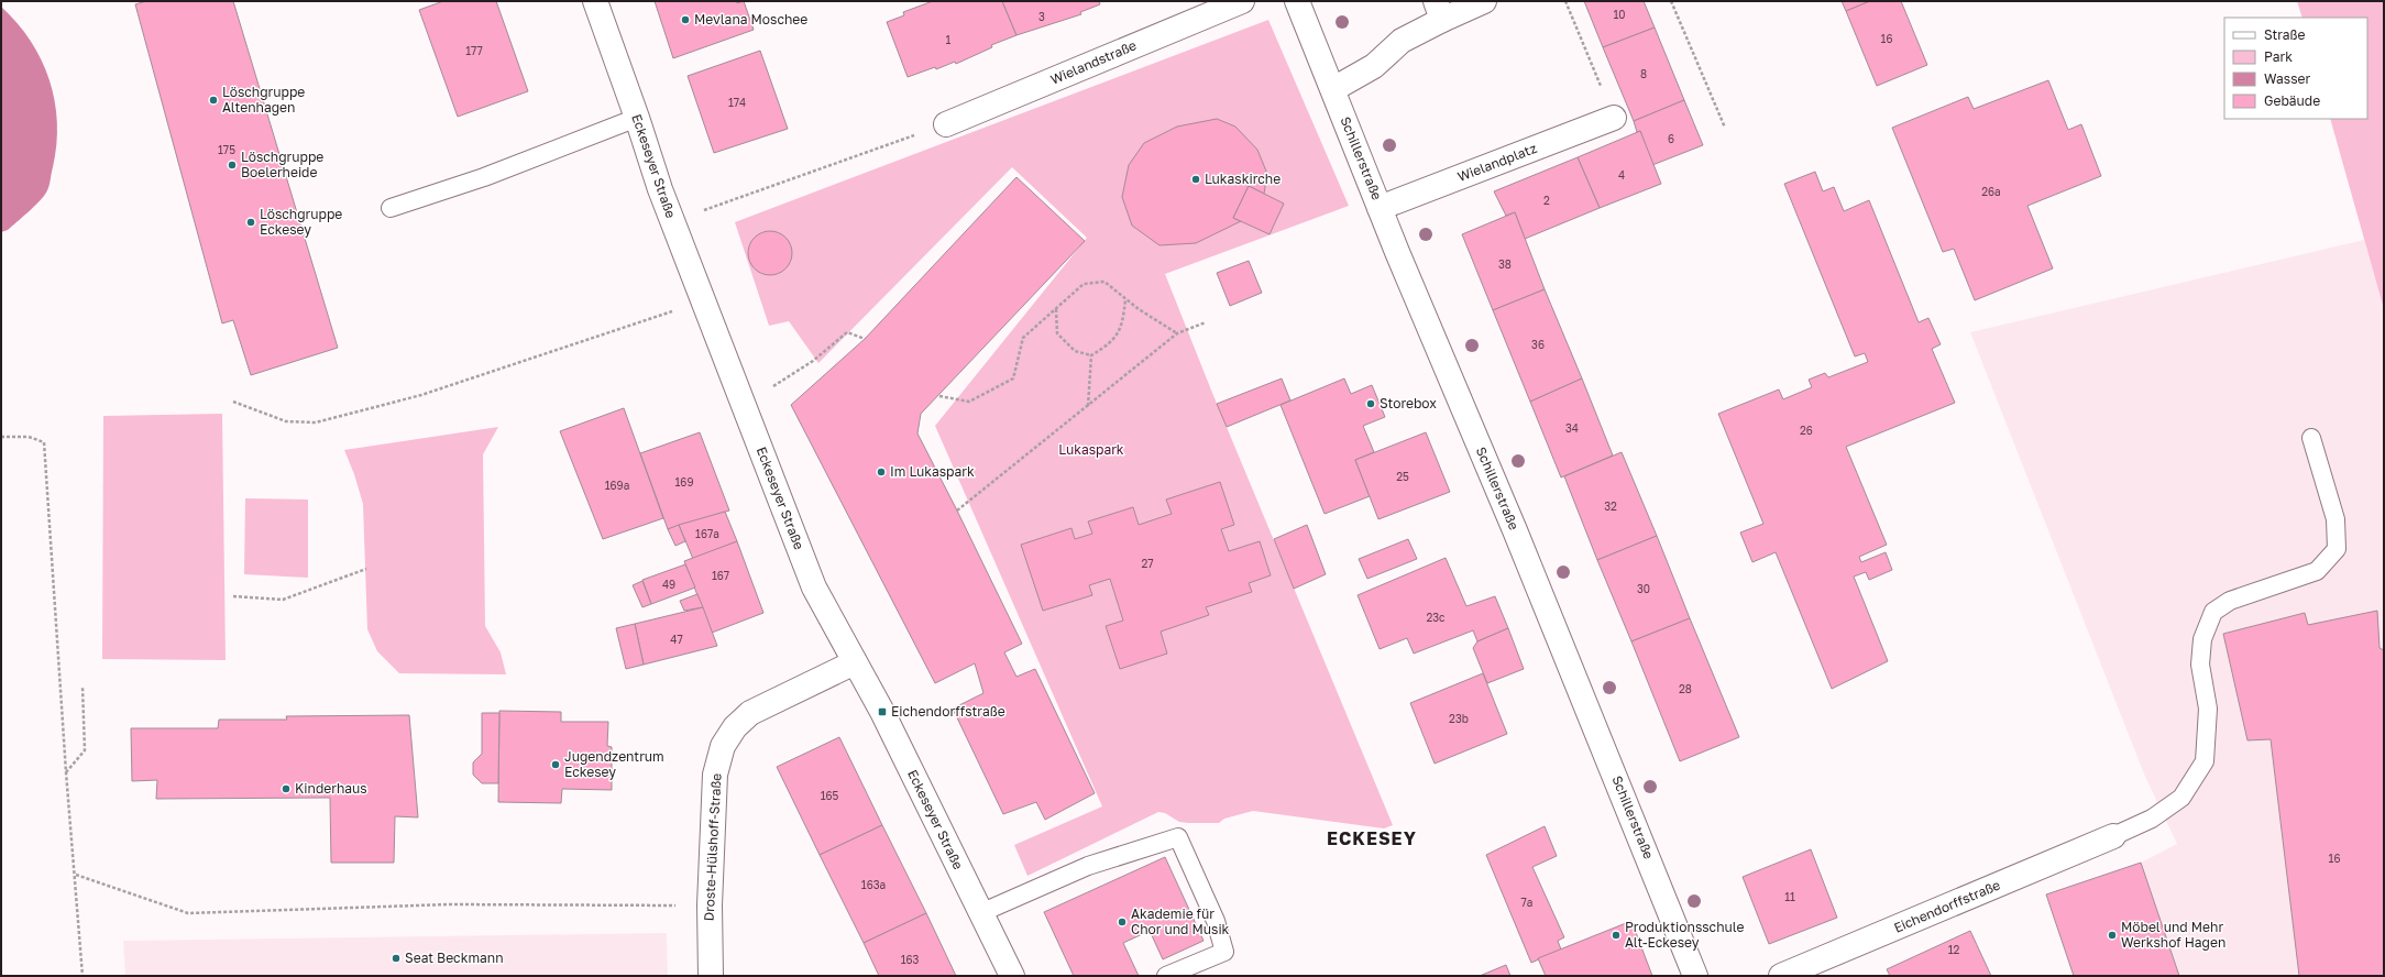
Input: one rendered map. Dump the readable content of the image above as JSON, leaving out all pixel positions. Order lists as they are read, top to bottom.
{
  "streets": {
    "street": [
      "Wielandstraße",
      "Schillerstraße",
      "Wielandplatz",
      "Eckeseyer Straße",
      "Droste-Hülshoff-Straße",
      "Eichendorffstraße"
    ]
  },
  "crossings": [
    ["Schillerstraße", "Wielandplatz"],
    ["Eckeseyer Straße", "Droste-Hülshoff-Straße"]
  ],
  "districts": ["ECKESEY"],
  "parks": ["Lukaspark"],
  "places": {
    "other": [
      "Mevlana Moschee",
      "Löschgruppe Altenhagen",
      "Löschgruppe Boelerheide",
      "Lukaskirche",
      "Löschgruppe Eckesey",
      "Storebox",
      "Im Lukaspark",
      "Jugendzentrum Eckesey",
      "Kinderhaus",
      "Akademie für Chor und Musik",
      "Produktionsschule Alt-Eckesey",
      "Möbel und Mehr Werkshof Hagen",
      "Seat Beckmann"
    ],
    "transit": ["Eichendorffstraße"]
  },
  "house_numbers": [
    "10",
    "3",
    "16",
    "1",
    "177",
    "8",
    "174",
    "6",
    "175",
    "4",
    "26a",
    "2",
    "38",
    "36",
    "34",
    "26",
    "25",
    "169",
    "169a",
    "32",
    "167a",
    "27",
    "167",
    "49",
    "30",
    "23c",
    "47",
    "28",
    "23b",
    "165",
    "16",
    "163a",
    "11",
    "7a",
    "12",
    "163"
  ],
  "legend": [
    "Straße",
    "Park",
    "Wasser",
    "Gebäude"
  ]
}
